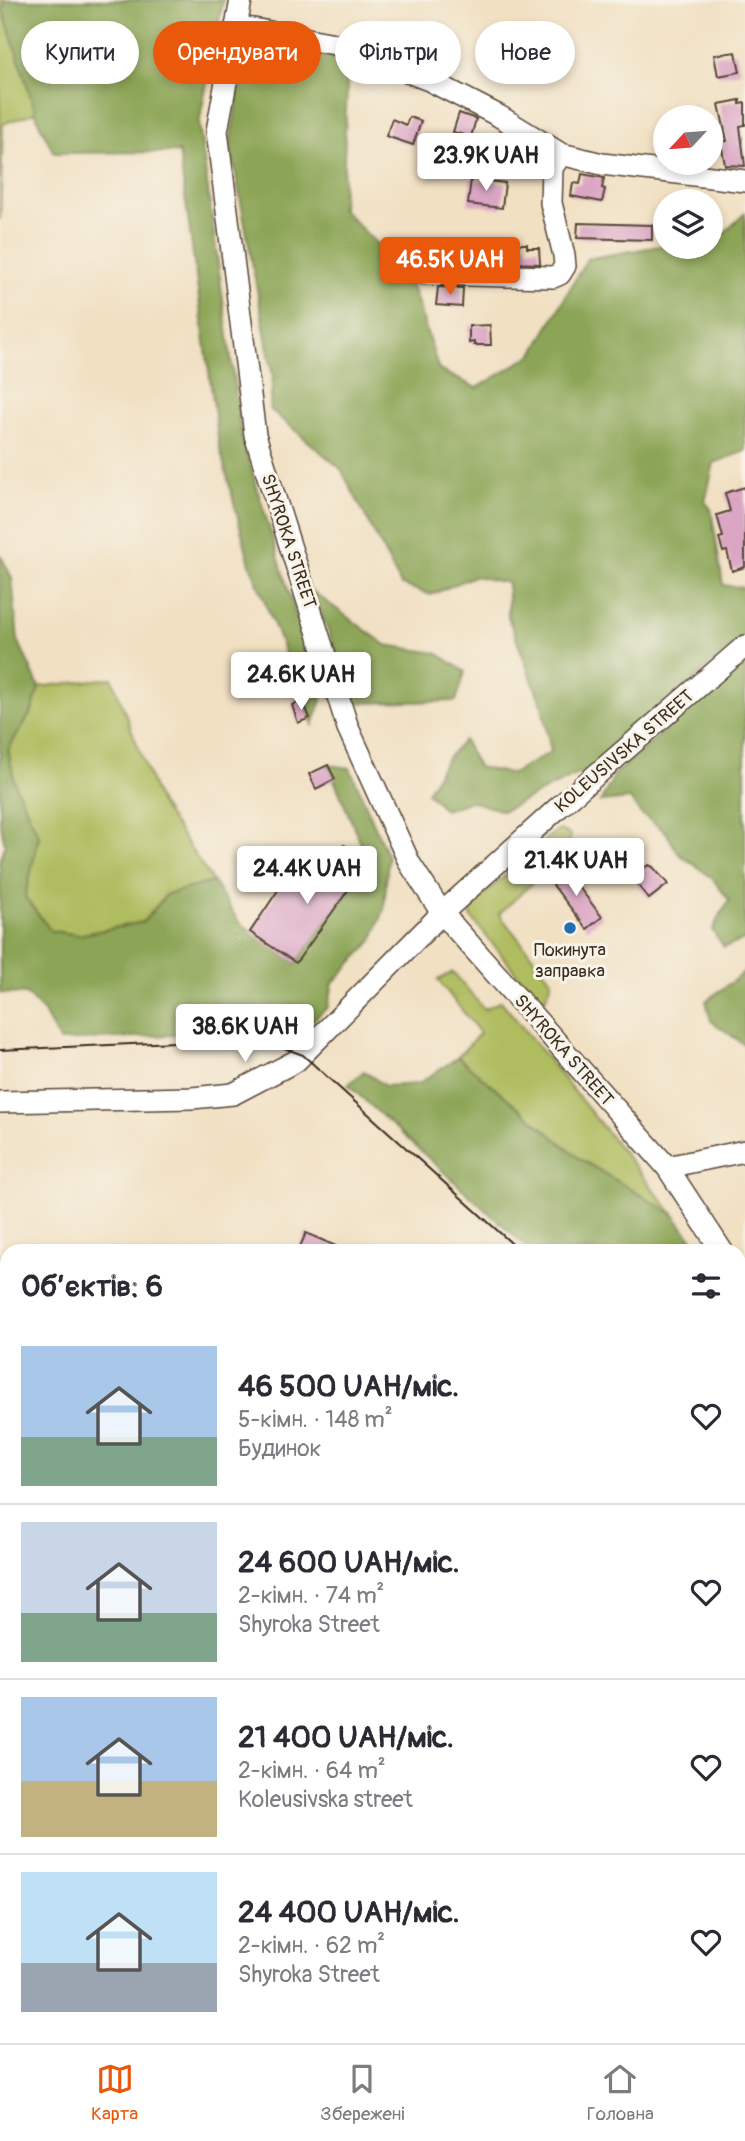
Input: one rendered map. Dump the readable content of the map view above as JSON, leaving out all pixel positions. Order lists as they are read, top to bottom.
{
  "streets": {
    "street": ["SHYROKA STREET", "KOLEUSIVSKA STREET"]
  },
  "crossings": [
    ["SHYROKA STREET", "KOLEUSIVSKA STREET"]
  ],
  "places": ["Покинута заправка"],
  "north": "bottom left",
  "page": {
    "chip": [
      "Купити",
      "Орендувати",
      "Фільтри",
      "Нове"
    ],
    "price": [
      "23.9K UAH",
      "46.5K UAH",
      "24.6K UAH",
      "21.4K UAH",
      "24.4K UAH",
      "38.6K UAH"
    ],
    "heading": "Об’єктів: 6",
    "list": [
      {
        "name": "46 500 UAH/міс.",
        "note": "5-кімн. · 148 m² · Будинок"
      },
      {
        "name": "24 600 UAH/міс.",
        "note": "2-кімн. · 74 m² · Shyroka Street"
      },
      {
        "name": "21 400 UAH/міс.",
        "note": "2-кімн. · 64 m² · Koleusivska street"
      },
      {
        "name": "24 400 UAH/міс.",
        "note": "2-кімн. · 62 m² · Shyroka Street"
      }
    ],
    "tabs": ["Карта", "Збережені", "Головна"]
  }
}
